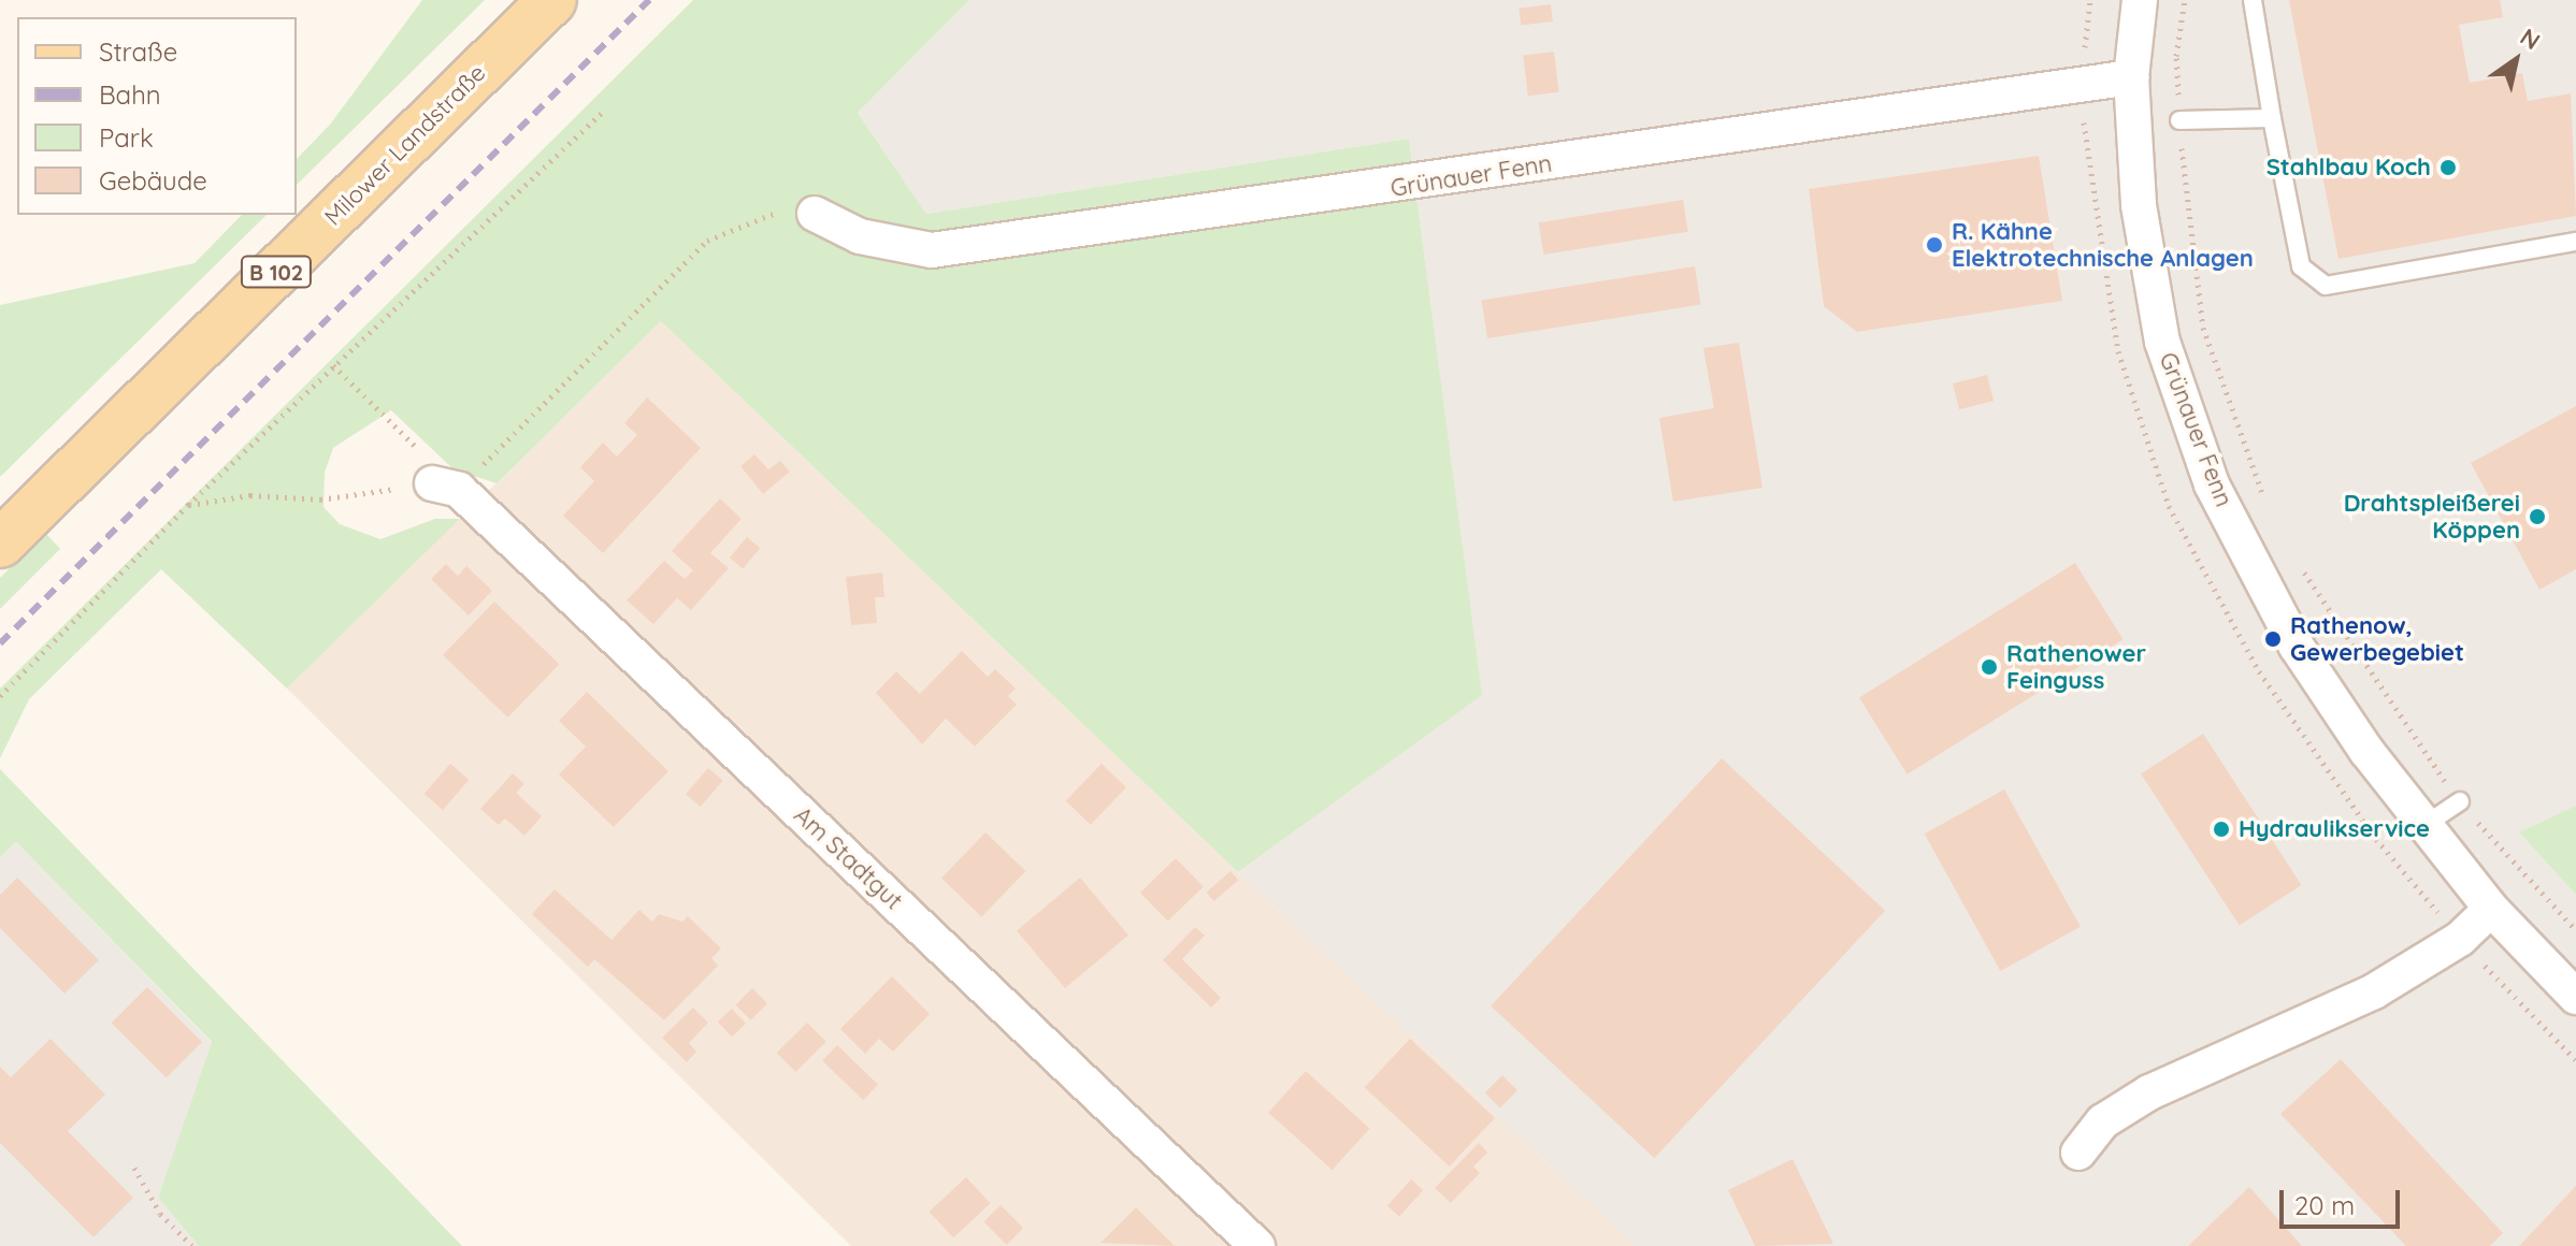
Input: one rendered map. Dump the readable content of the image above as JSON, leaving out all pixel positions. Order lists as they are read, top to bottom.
{
  "streets": {
    "main road": ["Milower Landstraße", "B 102"],
    "street": ["Grünauer Fenn", "Am Stadtgut"]
  },
  "places": [
    "Stahlbau Koch",
    "R. Kähne Elektrotechnische Anlagen",
    "Drahtspleißerei Köppen",
    "Rathenow, Gewerbegebiet",
    "Rathenower Feinguss",
    "Hydraulikservice"
  ],
  "legend": [
    "Straße",
    "Bahn",
    "Park",
    "Gebäude"
  ],
  "scale_bar": "20 m",
  "north": "top right"
}
